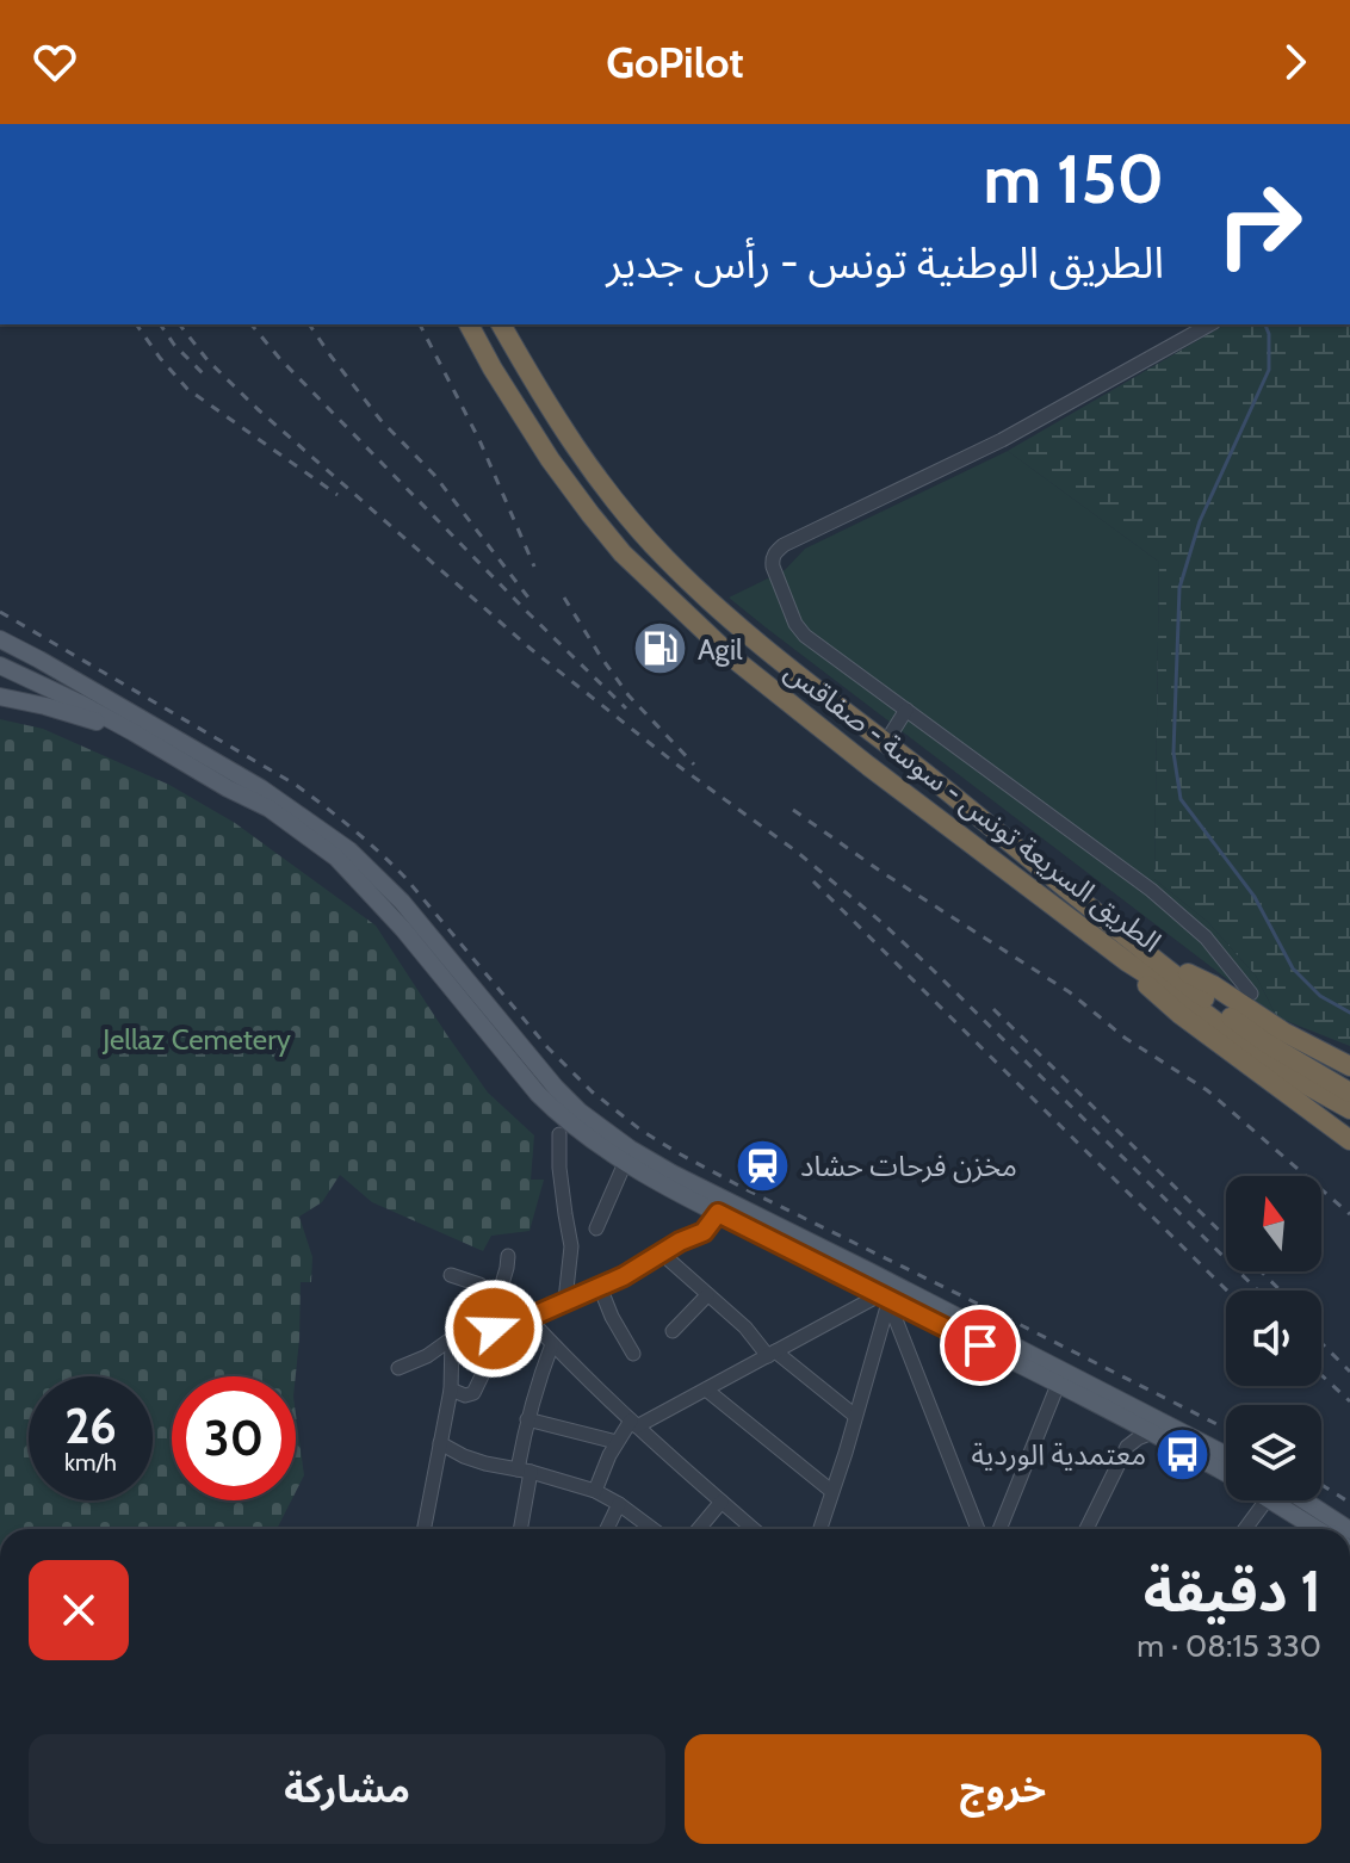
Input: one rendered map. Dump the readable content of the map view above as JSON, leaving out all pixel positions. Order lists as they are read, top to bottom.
{
  "streets": {
    "highway": ["الطريق السريعة تونس - سوسة - صفاقس"]
  },
  "parks": ["Jellaz Cemetery"],
  "places": {
    "fuel station": ["Agil"],
    "station": ["مخزن فرحات حشاد"],
    "bus stop": ["معتمدية الوردية"]
  },
  "north": "top",
  "page": {
    "header": "GoPilot",
    "turn": ["150 m", "الطريق الوطنية تونس - رأس جدير"],
    "speed": "26 km/h",
    "limit": "30",
    "heading": ["1 دقيقة", "330 m · 08:15"],
    "buttons": ["خروج", "مشاركة"]
  }
}
